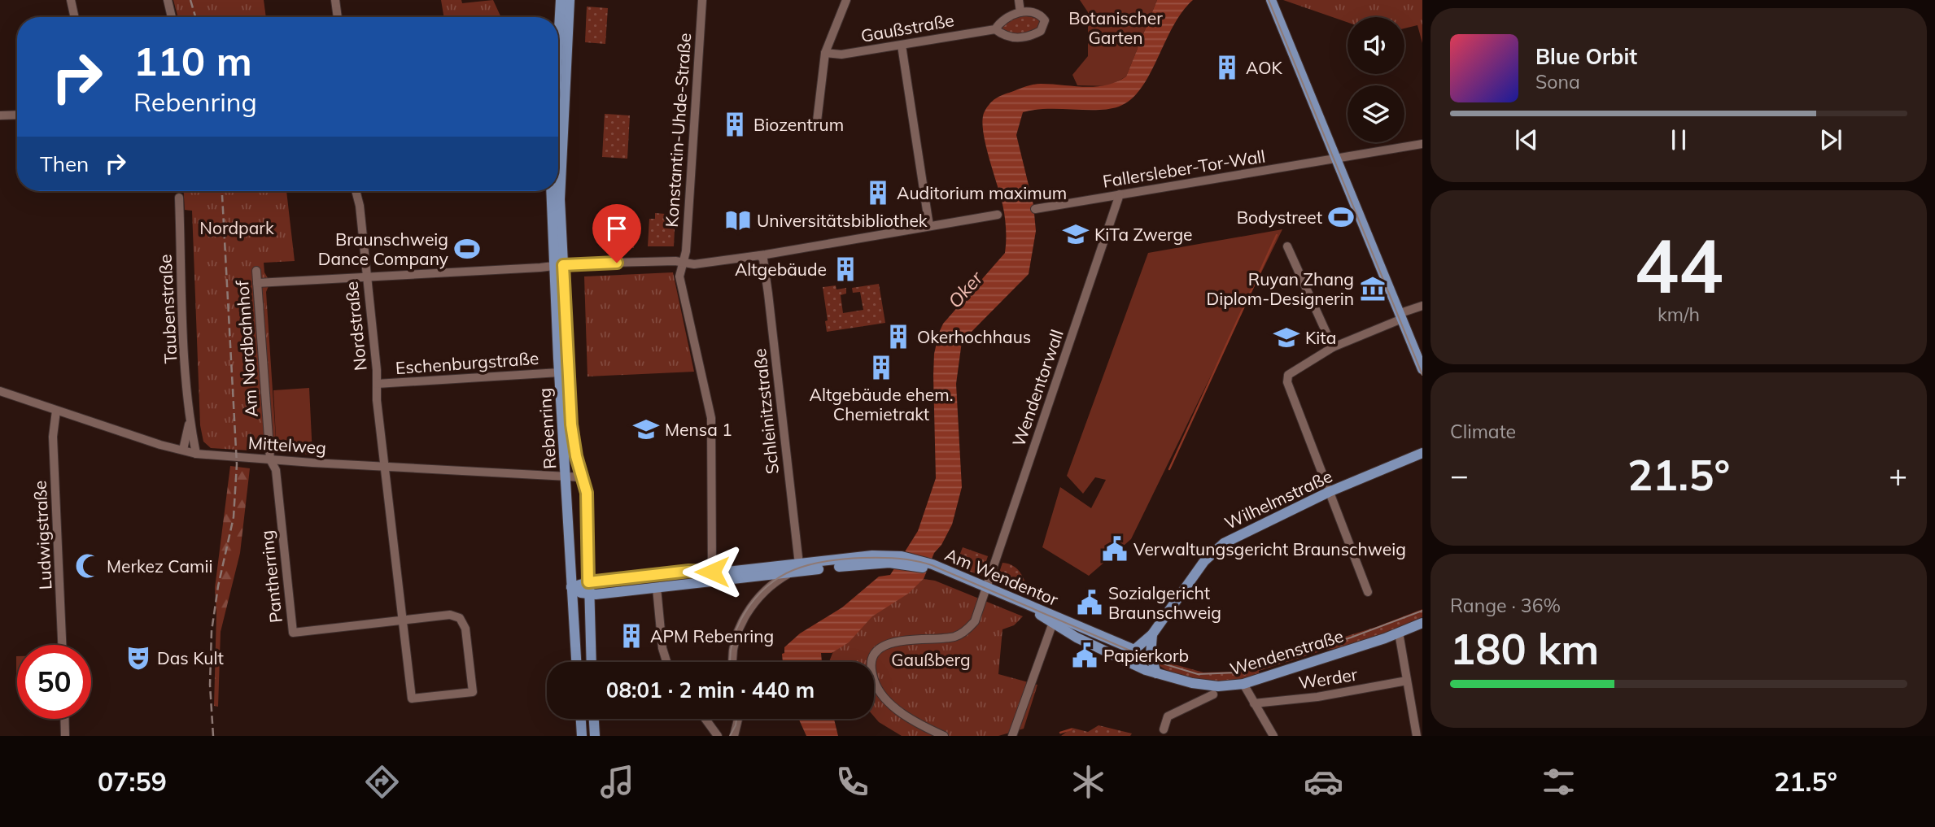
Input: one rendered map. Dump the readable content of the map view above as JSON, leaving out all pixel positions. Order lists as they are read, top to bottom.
{
  "streets": {
    "main road": [
      "Rebenring",
      "Wilhelmstraße",
      "Am Wendentor",
      "Wendenstraße"
    ],
    "street": [
      "Gaußstraße",
      "Konstantin-Uhde-Straße",
      "Fallersleber-Tor-Wall",
      "Taubenstraße",
      "Nordstraße",
      "Am Nordbahnhof",
      "Eschenburgstraße",
      "Wendentorwall",
      "Schleinitzstraße",
      "Mittelweg",
      "Ludwigstraße",
      "Pantherring",
      "Werder"
    ]
  },
  "crossings": [
    ["Fallersleber-Tor-Wall", "Wendentorwall"],
    ["Taubenstraße", "Mittelweg"],
    ["Nordstraße", "Eschenburgstraße"],
    ["Nordstraße", "Mittelweg"],
    ["Am Nordbahnhof", "Mittelweg"],
    ["Am Nordbahnhof", "Pantherring"],
    ["Eschenburgstraße", "Rebenring"],
    ["Wendentorwall", "Am Wendentor"],
    ["Rebenring", "Mittelweg"],
    ["Mittelweg", "Ludwigstraße"],
    ["Mittelweg", "Pantherring"],
    ["Wilhelmstraße", "Am Wendentor"],
    ["Am Wendentor", "Wendenstraße"]
  ],
  "water": ["Oker"],
  "parks": ["Botanischer Garten", "Nordpark", "Gaußberg"],
  "places": {
    "building": [
      "AOK",
      "Biozentrum",
      "Auditorium maximum",
      "Altgebäude",
      "Okerhochhaus",
      "Altgebäude ehem. Chemietrakt",
      "APM Rebenring"
    ],
    "sports": ["Bodystreet", "Braunschweig Dance Company"],
    "library": ["Universitätsbibliothek"],
    "school or university": ["KiTa Zwerge", "Kita", "Mensa 1"],
    "museum": ["Ruyan Zhang Diplom-Designerin"],
    "public building": ["Verwaltungsgericht Braunschweig", "Sozialgericht Braunschweig", "Papierkorb"],
    "mosque": ["Merkez Camii"],
    "theatre": ["Das Kult"]
  },
  "page": {
    "turn": ["110 m", "Rebenring"],
    "song": ["Blue Orbit", "Sona"],
    "then": "Then",
    "tile": [
      ["44", "km/h"],
      "Climate",
      ["Range · 36%", "180 km"]
    ],
    "heat": ["−", "21.5°", "+"],
    "limit": "50",
    "trip": "08:01 · 2 min · 440 m",
    "tabs": ["07:59", "21.5°"]
  }
}
